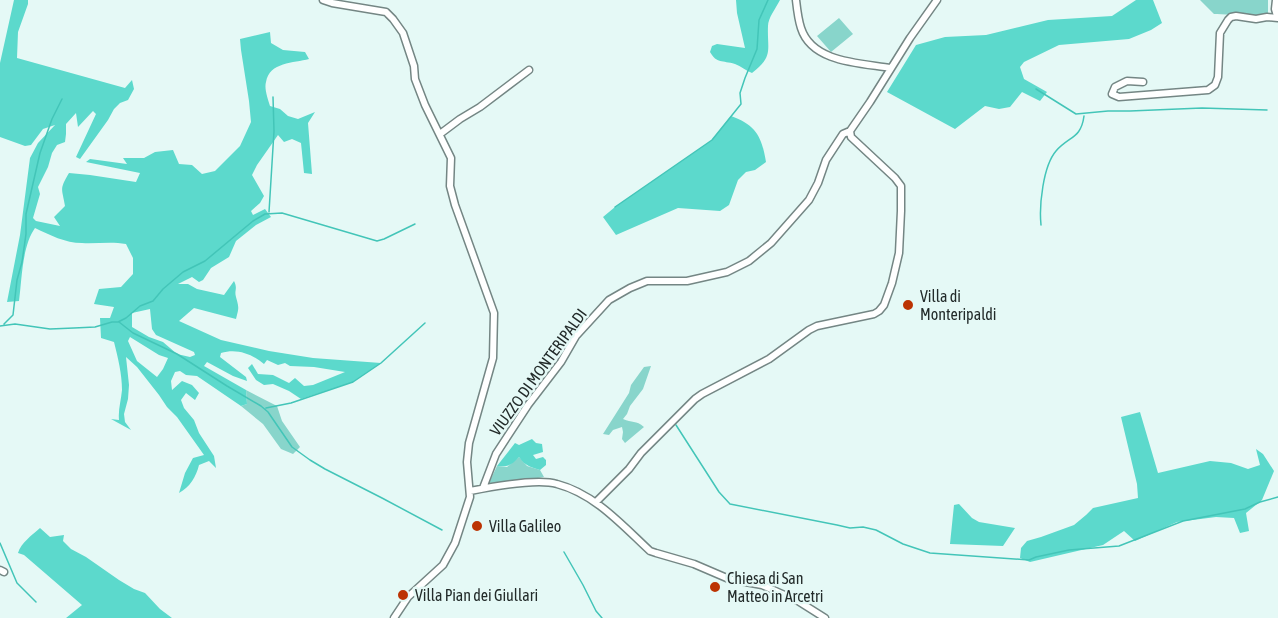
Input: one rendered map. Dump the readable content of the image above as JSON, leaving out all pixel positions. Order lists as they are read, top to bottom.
{
  "streets": {
    "street": ["VIUZZO DI MONTERIPALDI"]
  },
  "places": [
    "Villa di Monteripaldi",
    "Villa Galileo",
    "Chiesa di San Matteo in Arcetri",
    "Villa Pian dei Giullari"
  ]
}
